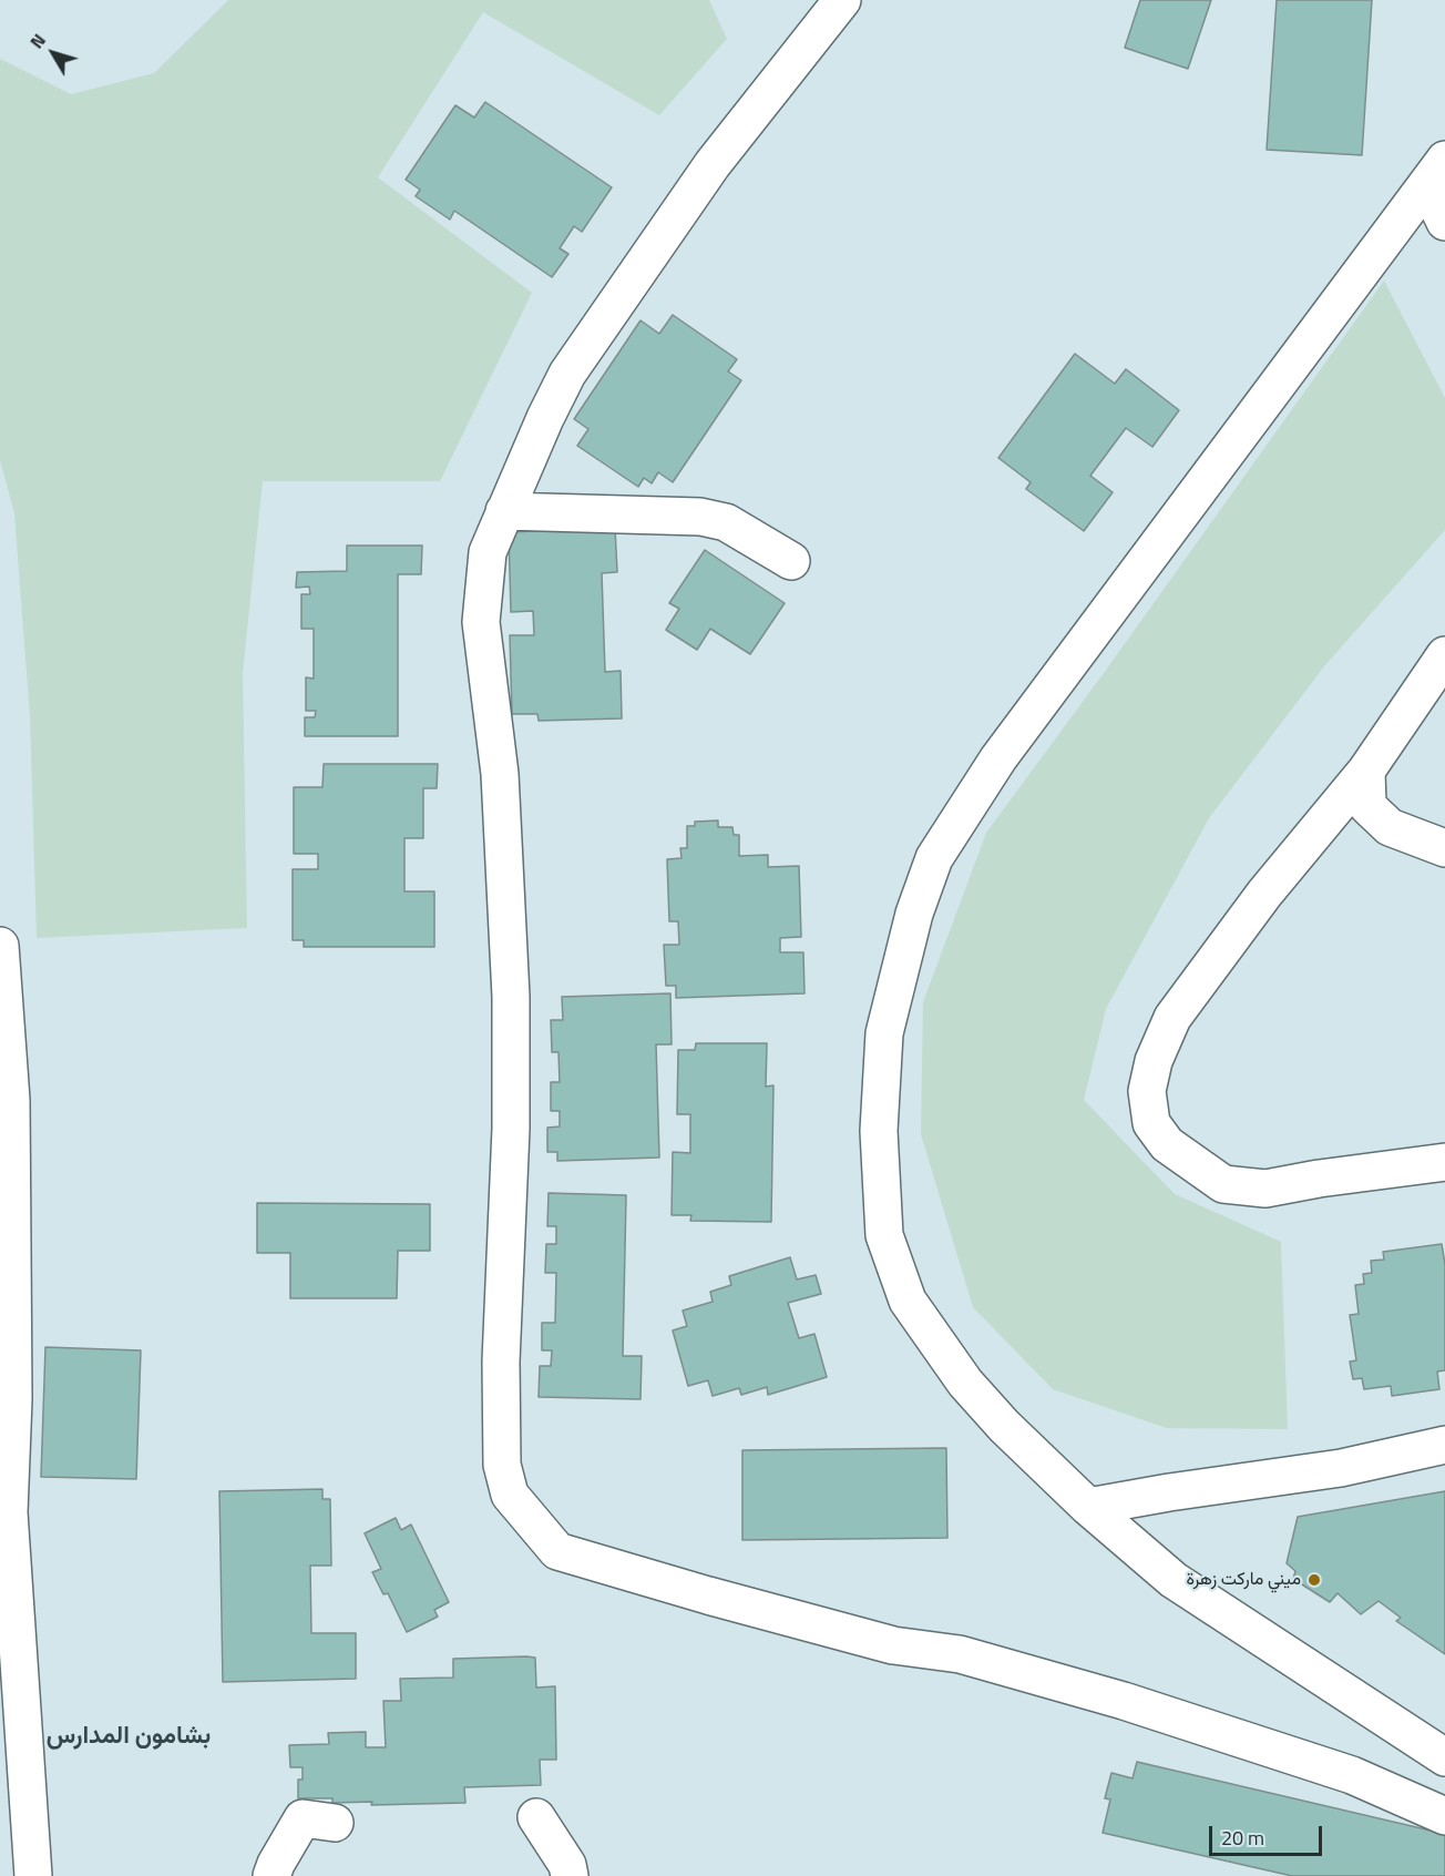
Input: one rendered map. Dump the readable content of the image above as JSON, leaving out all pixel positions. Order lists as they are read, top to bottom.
{
  "districts": ["بشامون المدارس"],
  "places": ["ميني ماركت زهرة"],
  "scale_bar": "20 m",
  "north": "top left"
}
